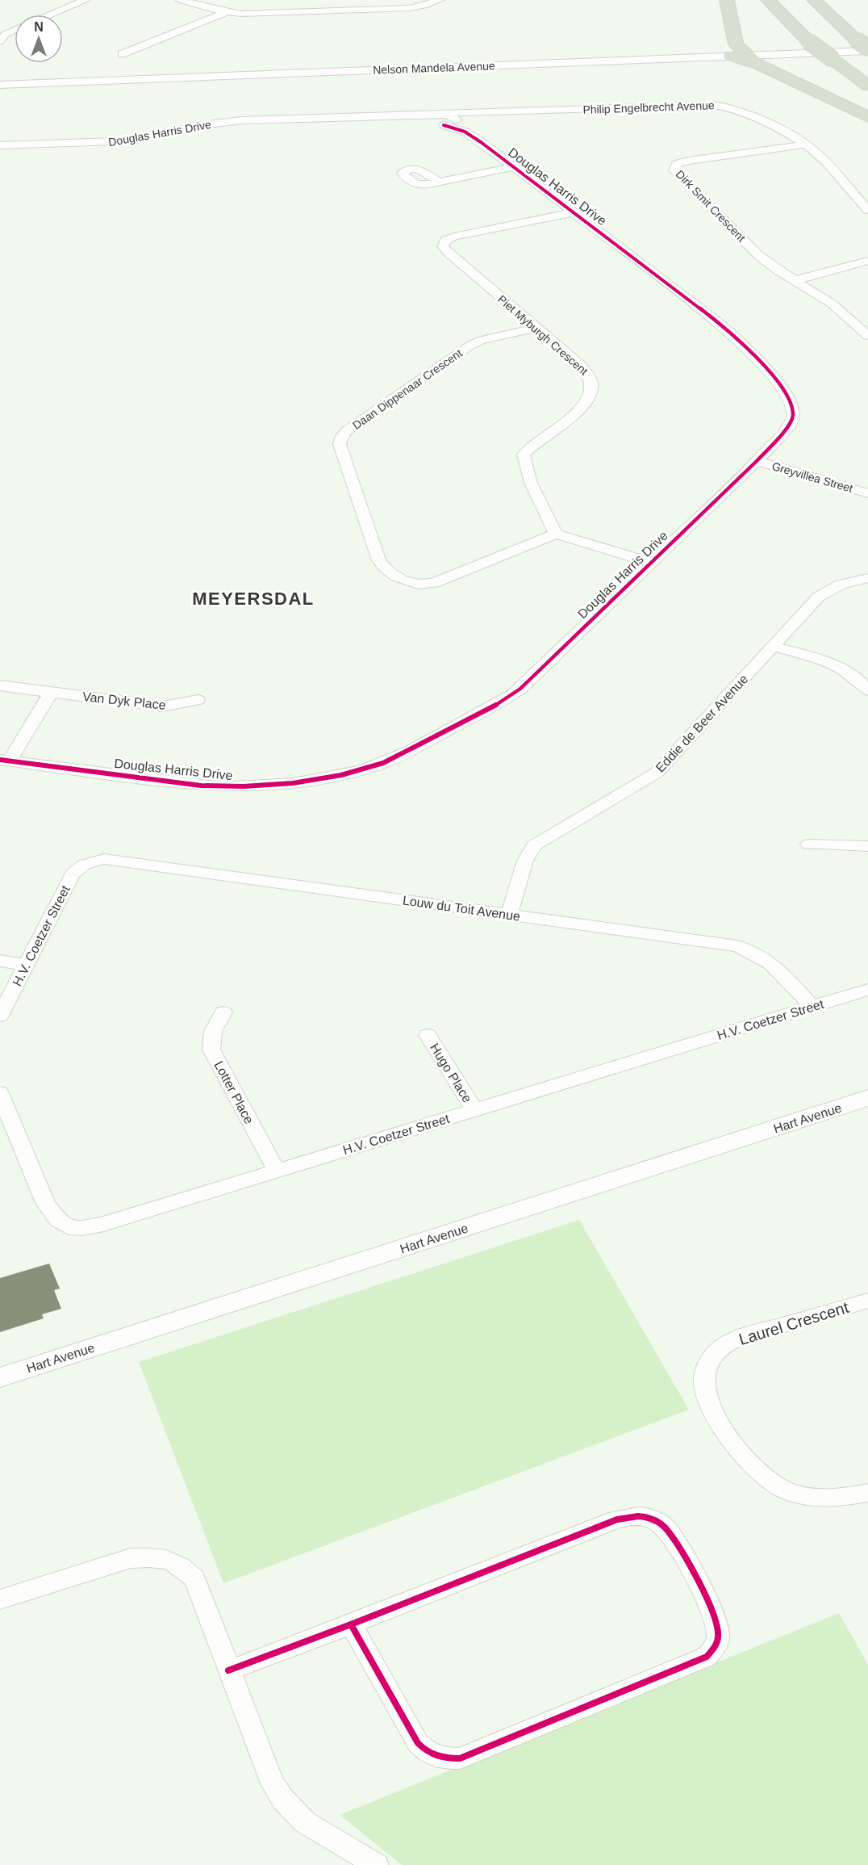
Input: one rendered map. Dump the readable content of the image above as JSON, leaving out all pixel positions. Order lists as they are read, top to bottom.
{
  "streets": {
    "street": [
      "Nelson Mandela Avenue",
      "Philip Engelbrecht Avenue",
      "Douglas Harris Drive",
      "Dirk Smit Crescent",
      "Piet Myburgh Crescent",
      "Daan Dippenaar Crescent",
      "Greyvillea Street",
      "Van Dyk Place",
      "Eddie de Beer Avenue",
      "Louw du Toit Avenue",
      "H.V. Coetzer Street",
      "Hugo Place",
      "Lotter Place",
      "Hart Avenue",
      "Laurel Crescent"
    ]
  },
  "crossings": [
    ["Philip Engelbrecht Avenue", "Dirk Smit Crescent"],
    ["Douglas Harris Drive", "Piet Myburgh Crescent"],
    ["Douglas Harris Drive", "Greyvillea Street"],
    ["Piet Myburgh Crescent", "Daan Dippenaar Crescent"],
    ["Eddie de Beer Avenue", "Louw du Toit Avenue"],
    ["Louw du Toit Avenue", "H.V. Coetzer Street"],
    ["H.V. Coetzer Street", "Hugo Place"],
    ["H.V. Coetzer Street", "Lotter Place"]
  ],
  "districts": ["MEYERSDAL"],
  "north": "top"
}
